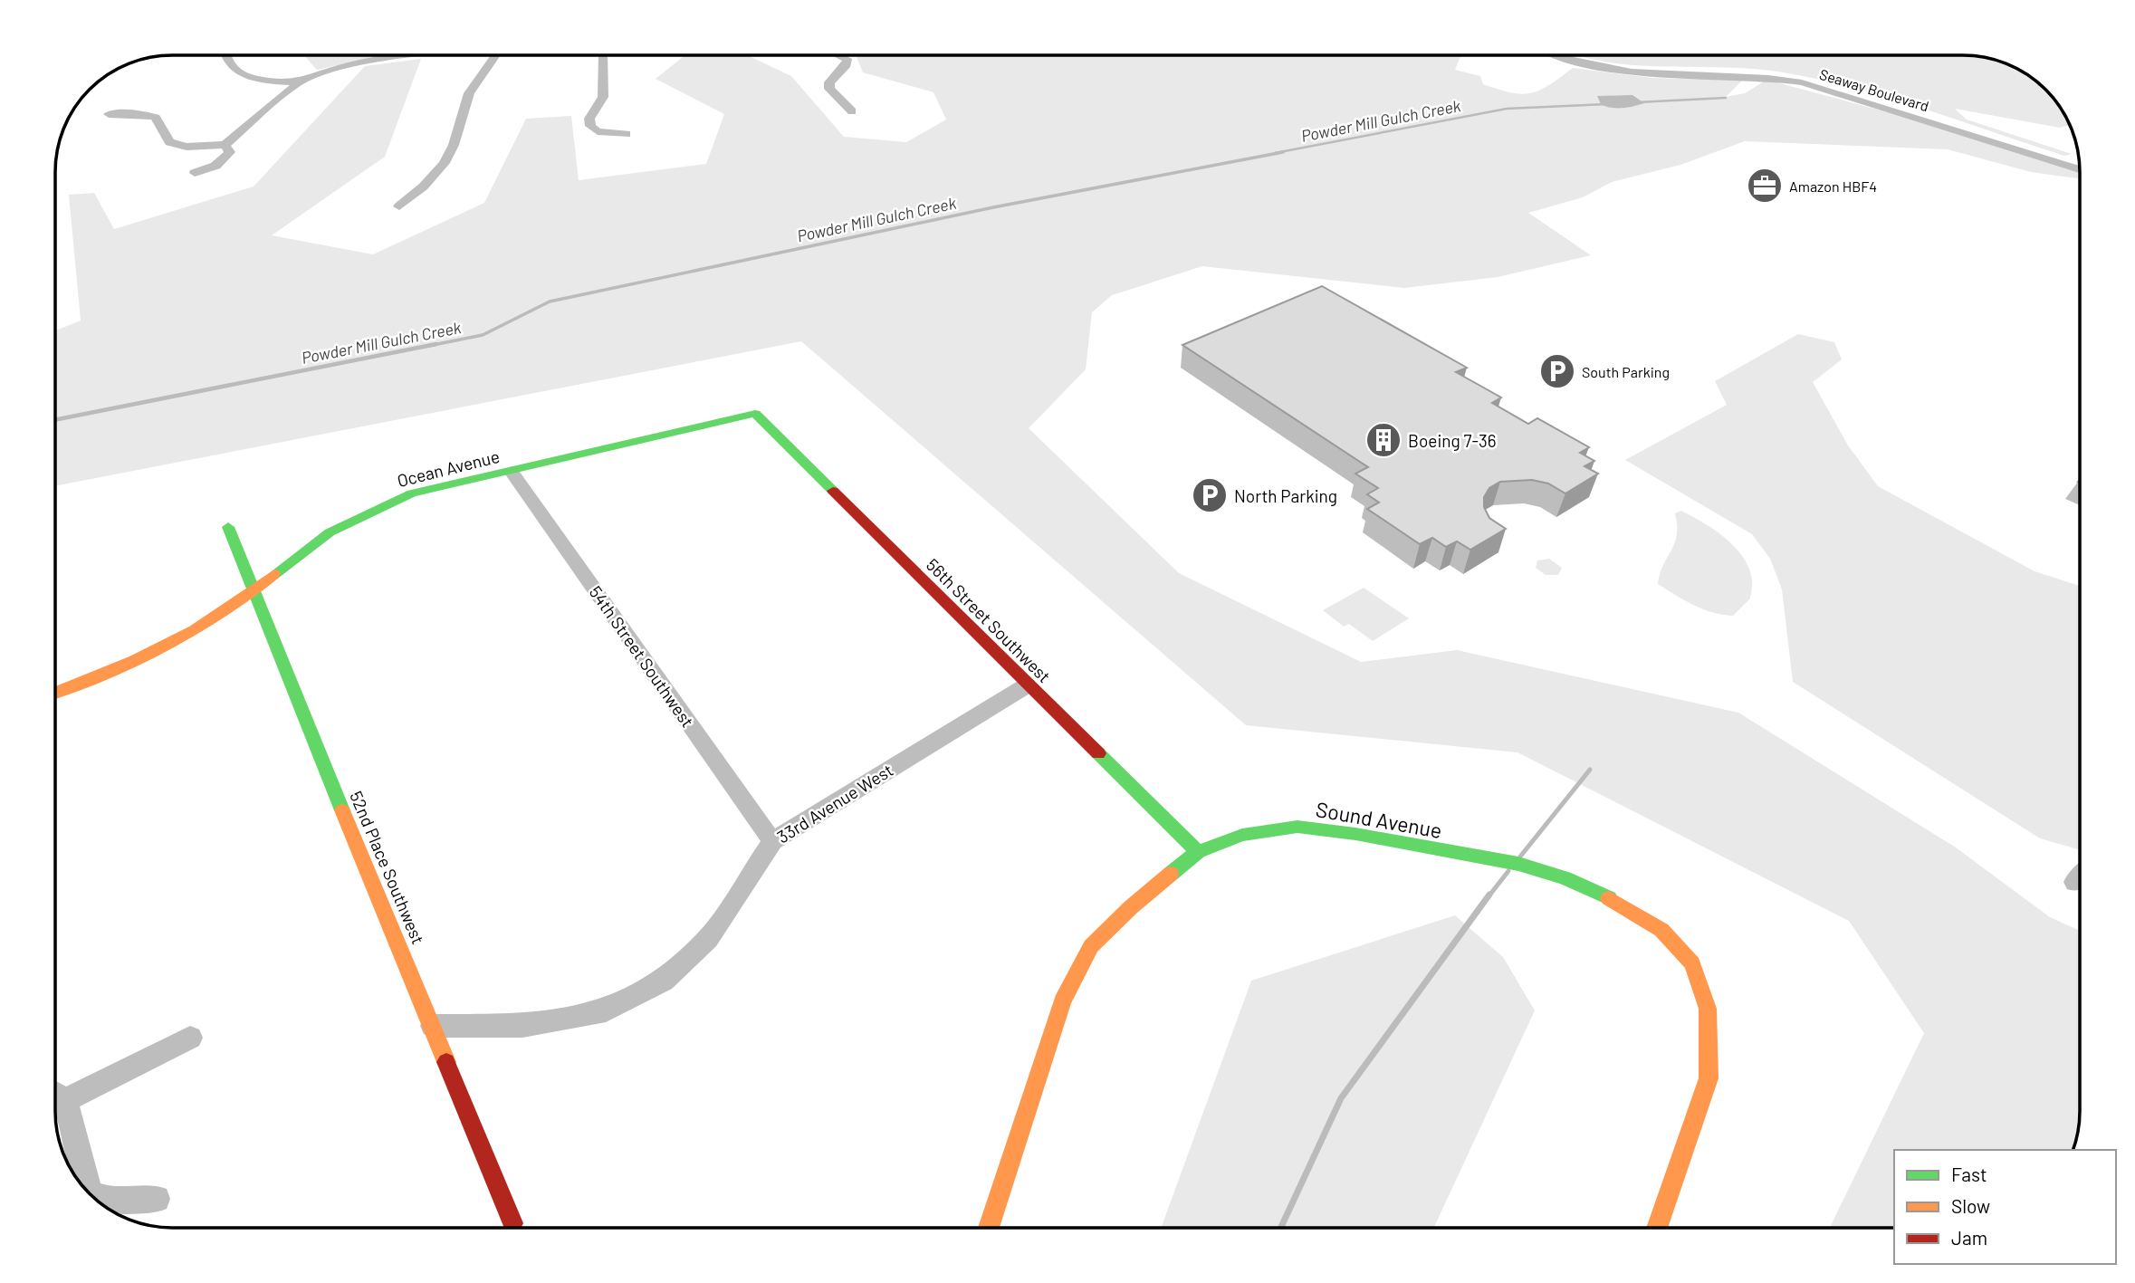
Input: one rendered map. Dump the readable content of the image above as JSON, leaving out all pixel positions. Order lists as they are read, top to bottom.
{
  "streets": {
    "street": [
      "Seaway Boulevard",
      "Ocean Avenue",
      "56th Street Southwest",
      "54th Street Southwest",
      "33rd Avenue West",
      "Sound Avenue",
      "52nd Place Southwest"
    ]
  },
  "crossings": [
    ["Ocean Avenue", "56th Street Southwest"],
    ["Ocean Avenue", "54th Street Southwest"],
    ["Ocean Avenue", "52nd Place Southwest"],
    ["56th Street Southwest", "33rd Avenue West"],
    ["56th Street Southwest", "Sound Avenue"],
    ["54th Street Southwest", "33rd Avenue West"],
    ["33rd Avenue West", "52nd Place Southwest"]
  ],
  "water": ["Powder Mill Gulch Creek"],
  "places": {
    "office": ["Amazon HBF4"],
    "parking": ["South Parking", "North Parking"],
    "building": ["Boeing 7-36"]
  },
  "legend": ["Fast", "Slow", "Jam"]
}
